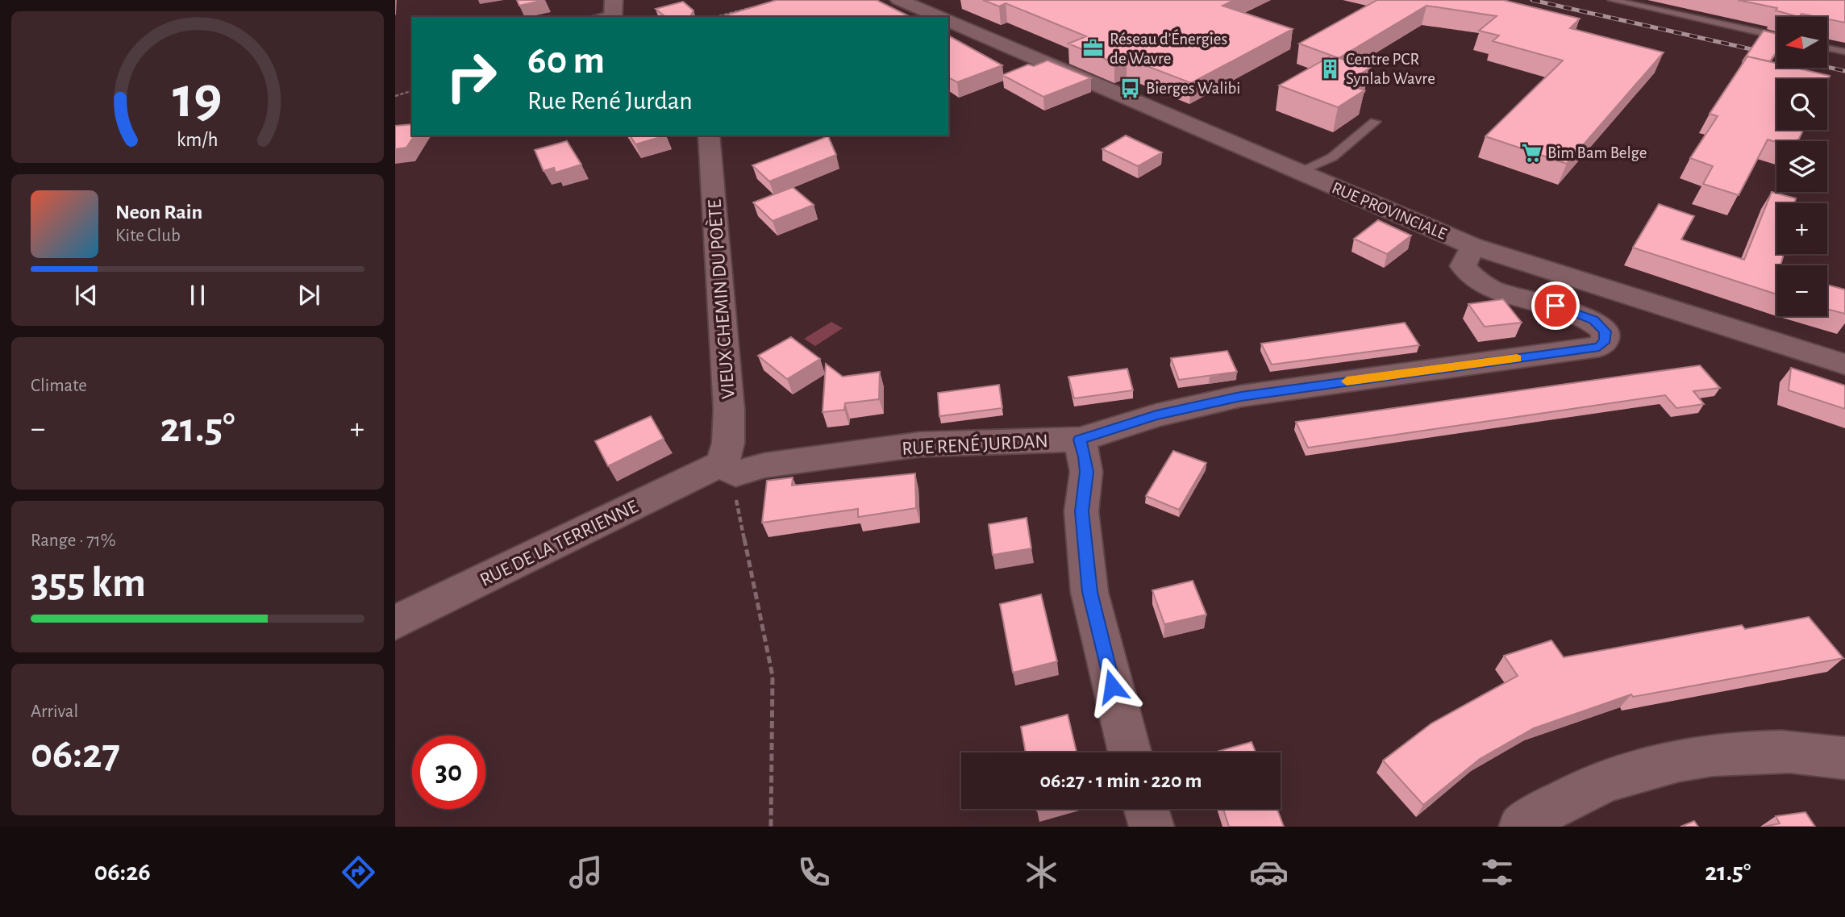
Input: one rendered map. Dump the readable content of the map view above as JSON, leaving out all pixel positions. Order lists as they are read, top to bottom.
{
  "streets": {
    "street": [
      "RUE PROVINCIALE",
      "VIEUX CHEMIN DU POÈTE",
      "RUE RENÉ JURDAN",
      "RUE DE LA TERRIENNE"
    ]
  },
  "crossings": [
    ["RUE PROVINCIALE", "RUE RENÉ JURDAN"],
    ["VIEUX CHEMIN DU POÈTE", "RUE RENÉ JURDAN"],
    ["VIEUX CHEMIN DU POÈTE", "RUE DE LA TERRIENNE"],
    ["RUE RENÉ JURDAN", "RUE DE LA TERRIENNE"]
  ],
  "places": {
    "office": ["Réseau d’Énergies de Wavre"],
    "building": ["Centre PCR Synlab Wavre"],
    "bus stop": ["Bierges Walibi"],
    "supermarket": ["Bim Bam Belge"]
  },
  "north": "left",
  "page": {
    "map_buttons": ["+", "−"],
    "turn": ["60 m", "Rue René Jurdan"],
    "song": ["Neon Rain", "Kite Club"],
    "tile": [
      "Climate",
      ["Range · 71%", "355 km"],
      ["Arrival", "06:27"]
    ],
    "heat": ["−", "21.5°", "+"],
    "limit": "30",
    "trip": "06:27 · 1 min · 220 m",
    "tabs": ["06:26", "21.5°"],
    "gauge": ["19", "km/h"]
  }
}
